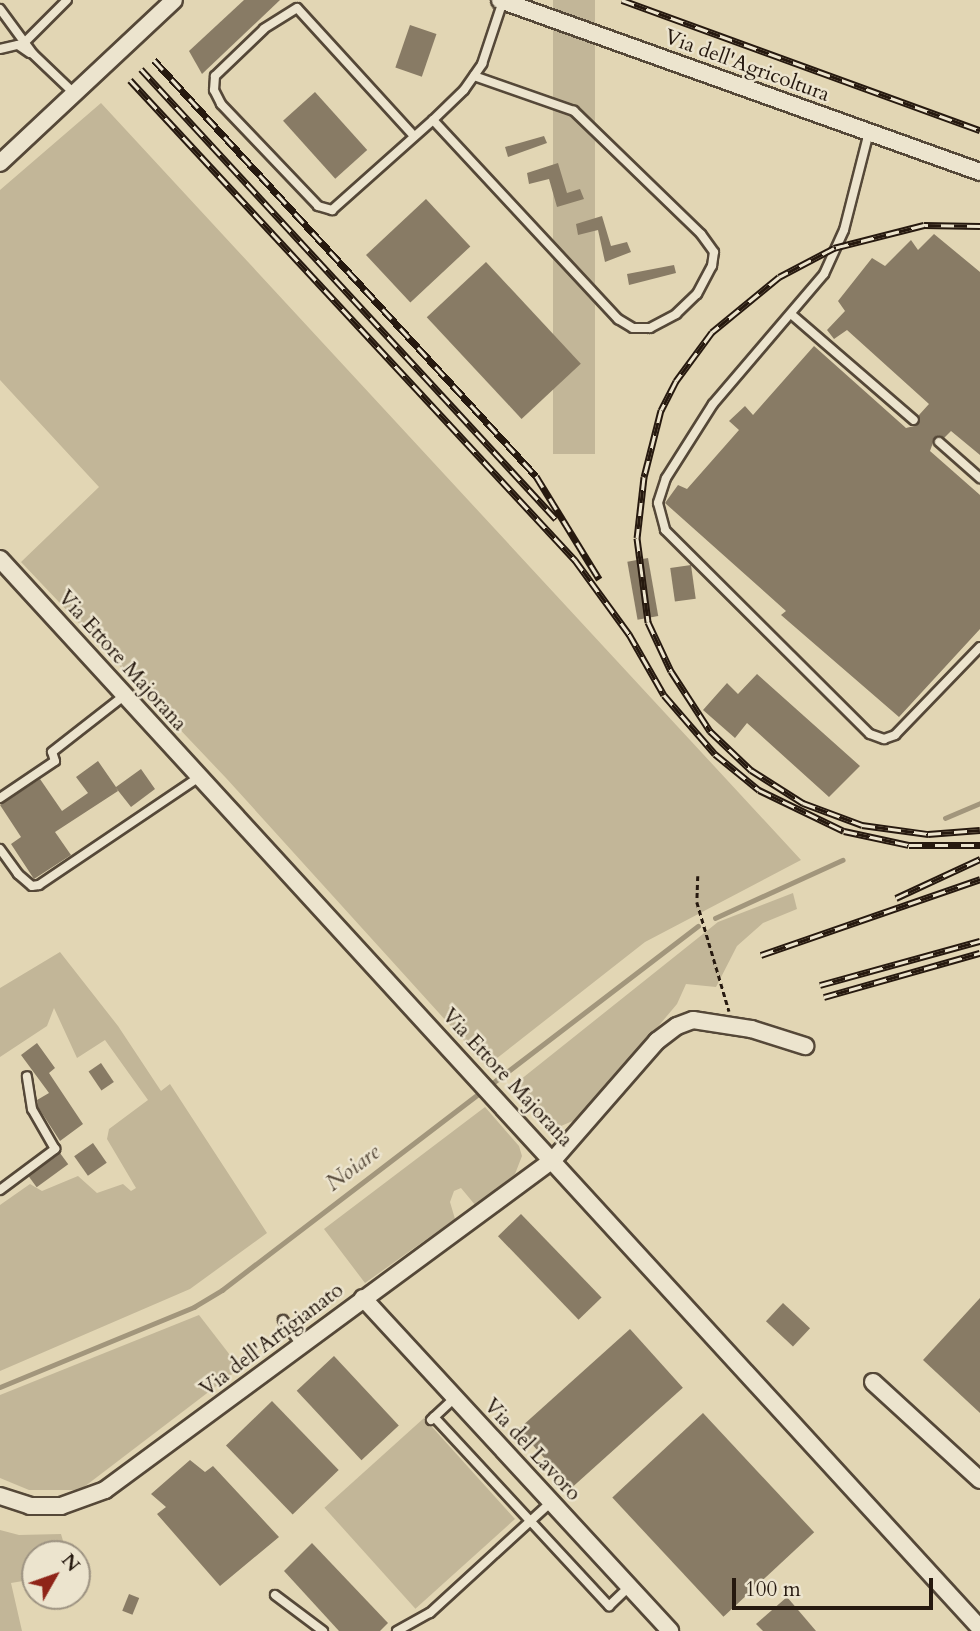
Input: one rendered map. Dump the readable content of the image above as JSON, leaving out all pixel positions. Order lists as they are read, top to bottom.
{
  "streets": {
    "street": [
      "Via dell'Agricoltura",
      "Via Ettore Majorana",
      "Via dell'Artigianato",
      "Via del Lavoro"
    ]
  },
  "crossings": [
    ["Via Ettore Majorana", "Via dell'Artigianato"],
    ["Via dell'Artigianato", "Via del Lavoro"]
  ],
  "water": ["Noiare"],
  "scale_bar": "100 m",
  "north": "top right"
}
